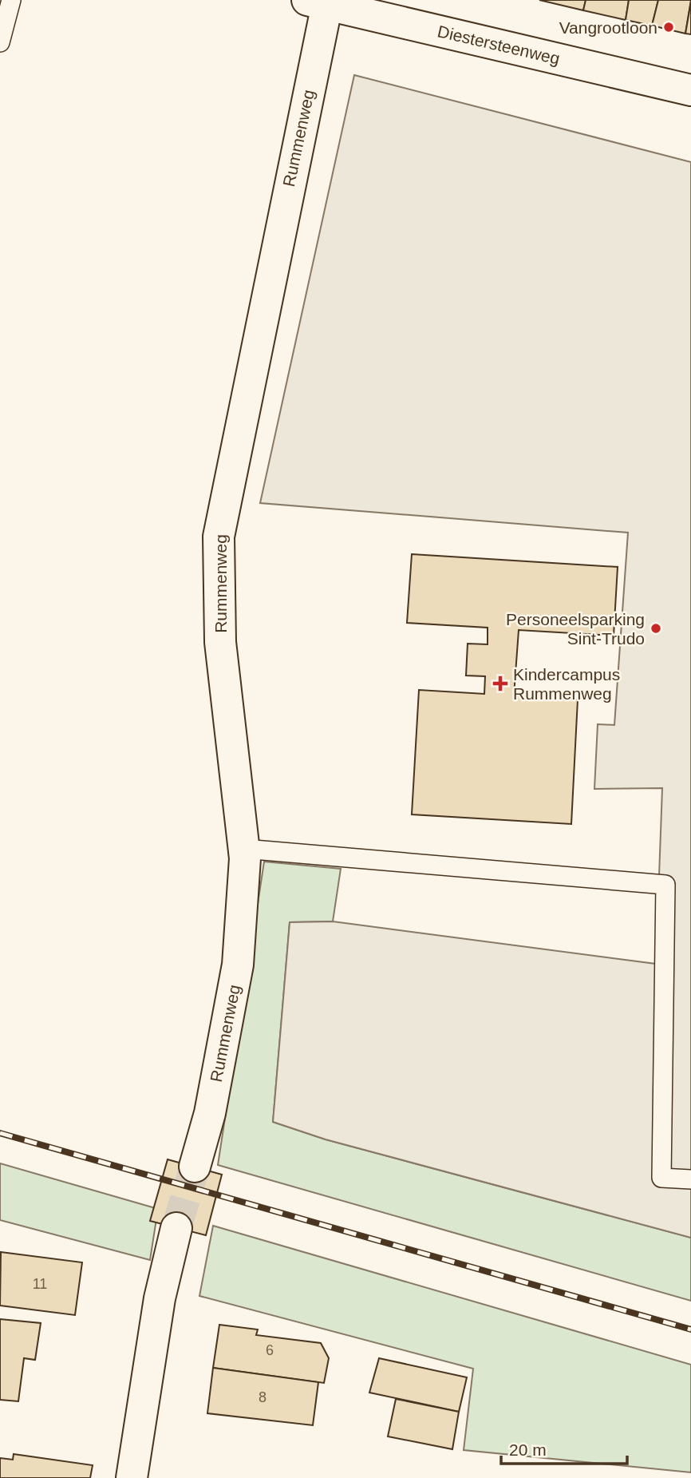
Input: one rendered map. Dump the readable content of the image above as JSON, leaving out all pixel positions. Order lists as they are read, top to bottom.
{
  "streets": {
    "street": ["Diestersteenweg", "Rummenweg"]
  },
  "crossings": [
    ["Diestersteenweg", "Rummenweg"]
  ],
  "places": {
    "other": ["Vangrootloon", "Personeelsparking Sint-Trudo"],
    "health": ["Kindercampus Rummenweg"]
  },
  "house_numbers": ["11", "6", "8"],
  "scale_bar": "20 m"
}
